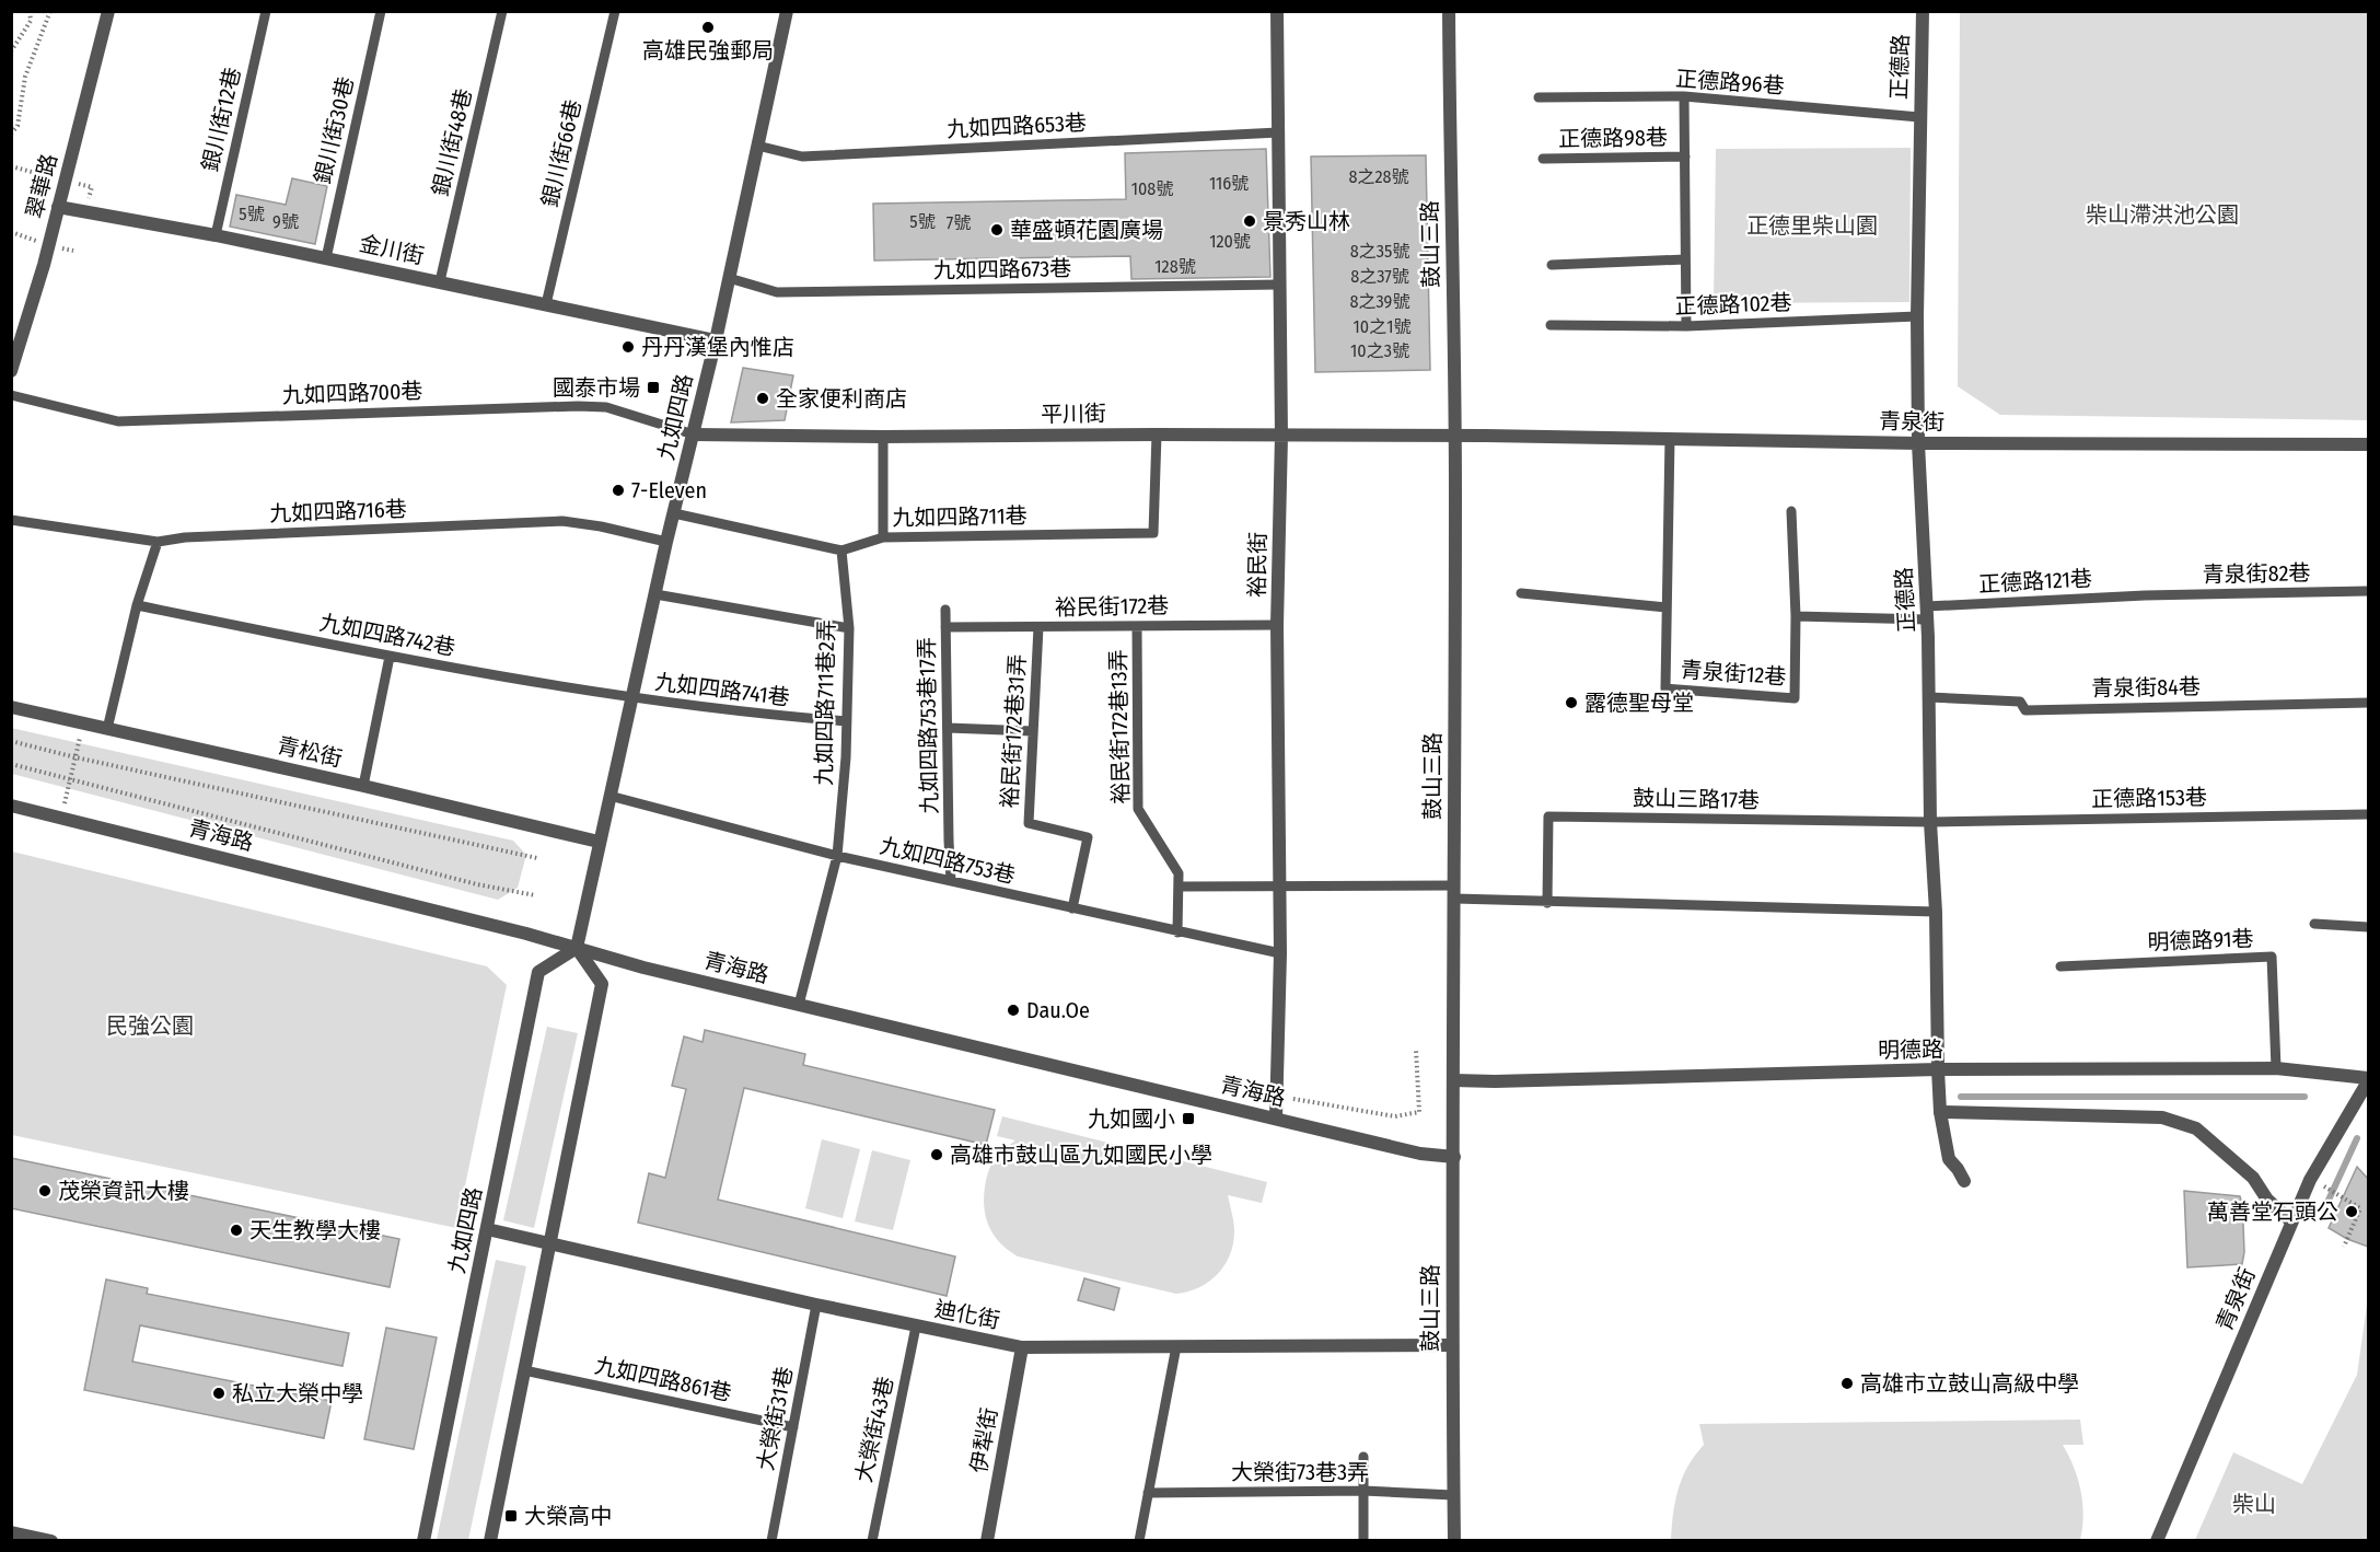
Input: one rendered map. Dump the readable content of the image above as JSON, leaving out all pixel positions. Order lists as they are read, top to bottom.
{
  "streets": {
    "street": [
      "正德路",
      "翠華路",
      "鼓山三路",
      "金川街",
      "平川街",
      "九如四路",
      "青泉街",
      "裕民街",
      "青松街",
      "青海路",
      "明德路",
      "迪化街",
      "伊犁街"
    ],
    "lane": [
      "正德路96巷",
      "銀川街12巷",
      "九如四路653巷",
      "銀川街30巷",
      "正德路98巷",
      "銀川街48巷",
      "銀川街66巷",
      "九如四路673巷",
      "正德路102巷",
      "九如四路700巷",
      "九如四路716巷",
      "九如四路711巷",
      "青泉街82巷",
      "正德路121巷",
      "裕民街172巷",
      "九如四路742巷",
      "青泉街12巷",
      "青泉街84巷",
      "九如四路741巷",
      "九如四路711巷2弄",
      "九如四路753巷17弄",
      "裕民街172巷13弄",
      "裕民街172巷31弄",
      "正德路153巷",
      "鼓山三路17巷",
      "九如四路753巷",
      "明德路91巷",
      "九如四路861巷",
      "大榮街31巷",
      "大榮街43巷",
      "大榮街73巷3弄"
    ]
  },
  "crossings": [
    ["正德路", "正德路96巷"],
    ["正德路", "正德路102巷"],
    ["正德路", "青泉街"],
    ["正德路", "正德路121巷"],
    ["正德路", "青泉街84巷"],
    ["正德路", "正德路153巷"],
    ["正德路", "鼓山三路17巷"],
    ["正德路", "明德路"],
    ["銀川街12巷", "金川街"],
    ["九如四路653巷", "九如四路"],
    ["九如四路653巷", "裕民街"],
    ["銀川街30巷", "金川街"],
    ["銀川街48巷", "金川街"],
    ["銀川街66巷", "金川街"],
    ["翠華路", "金川街"],
    ["鼓山三路", "平川街"],
    ["鼓山三路", "青泉街"],
    ["鼓山三路", "青海路"],
    ["鼓山三路", "明德路"],
    ["鼓山三路", "迪化街"],
    ["鼓山三路", "大榮街73巷3弄"],
    ["金川街", "九如四路"],
    ["九如四路673巷", "九如四路"],
    ["九如四路673巷", "裕民街"],
    ["九如四路700巷", "平川街"],
    ["九如四路700巷", "九如四路"],
    ["平川街", "九如四路"],
    ["平川街", "青泉街"],
    ["平川街", "九如四路711巷"],
    ["平川街", "裕民街"],
    ["九如四路", "九如四路716巷"],
    ["九如四路", "九如四路742巷"],
    ["九如四路", "九如四路741巷"],
    ["九如四路", "青松街"],
    ["九如四路", "青海路"],
    ["九如四路", "九如四路753巷"],
    ["九如四路", "迪化街"],
    ["青泉街", "青泉街12巷"],
    ["青泉街", "明德路"],
    ["九如四路711巷", "九如四路711巷2弄"],
    ["裕民街", "裕民街172巷"],
    ["裕民街", "青海路"],
    ["裕民街", "九如四路753巷"],
    ["青泉街82巷", "正德路121巷"],
    ["裕民街172巷", "九如四路753巷17弄"],
    ["裕民街172巷", "裕民街172巷13弄"],
    ["裕民街172巷", "裕民街172巷31弄"],
    ["九如四路742巷", "九如四路741巷"],
    ["九如四路741巷", "九如四路711巷2弄"],
    ["九如四路711巷2弄", "青海路"],
    ["九如四路711巷2弄", "九如四路753巷"],
    ["九如四路753巷17弄", "九如四路753巷"],
    ["裕民街172巷13弄", "九如四路753巷"],
    ["裕民街172巷31弄", "九如四路753巷"],
    ["正德路153巷", "鼓山三路17巷"],
    ["明德路91巷", "明德路"],
    ["迪化街", "大榮街31巷"],
    ["迪化街", "大榮街43巷"],
    ["迪化街", "伊犁街"],
    ["九如四路861巷", "大榮街31巷"]
  ],
  "parks": [
    "柴山滯洪池公園",
    "正德里柴山園",
    "民強公園",
    "柴山"
  ],
  "places": {
    "other": [
      "高雄民強郵局",
      "景秀山林",
      "華盛頓花園廣場",
      "丹丹漢堡內惟店",
      "全家便利商店",
      "7-Eleven",
      "露德聖母堂",
      "Dau.Oe",
      "高雄市鼓山區九如國民小學",
      "茂榮資訊大樓",
      "萬善堂石頭公",
      "天生教學大樓",
      "高雄市立鼓山高級中學",
      "私立大榮中學"
    ],
    "transit": ["國泰市場", "九如國小", "大榮高中"]
  },
  "house_numbers": [
    "8之28號",
    "116號",
    "108號",
    "5號",
    "9號",
    "5號",
    "7號",
    "120號",
    "8之35號",
    "128號",
    "8之37號",
    "8之39號",
    "10之1號",
    "10之3號"
  ]
}
